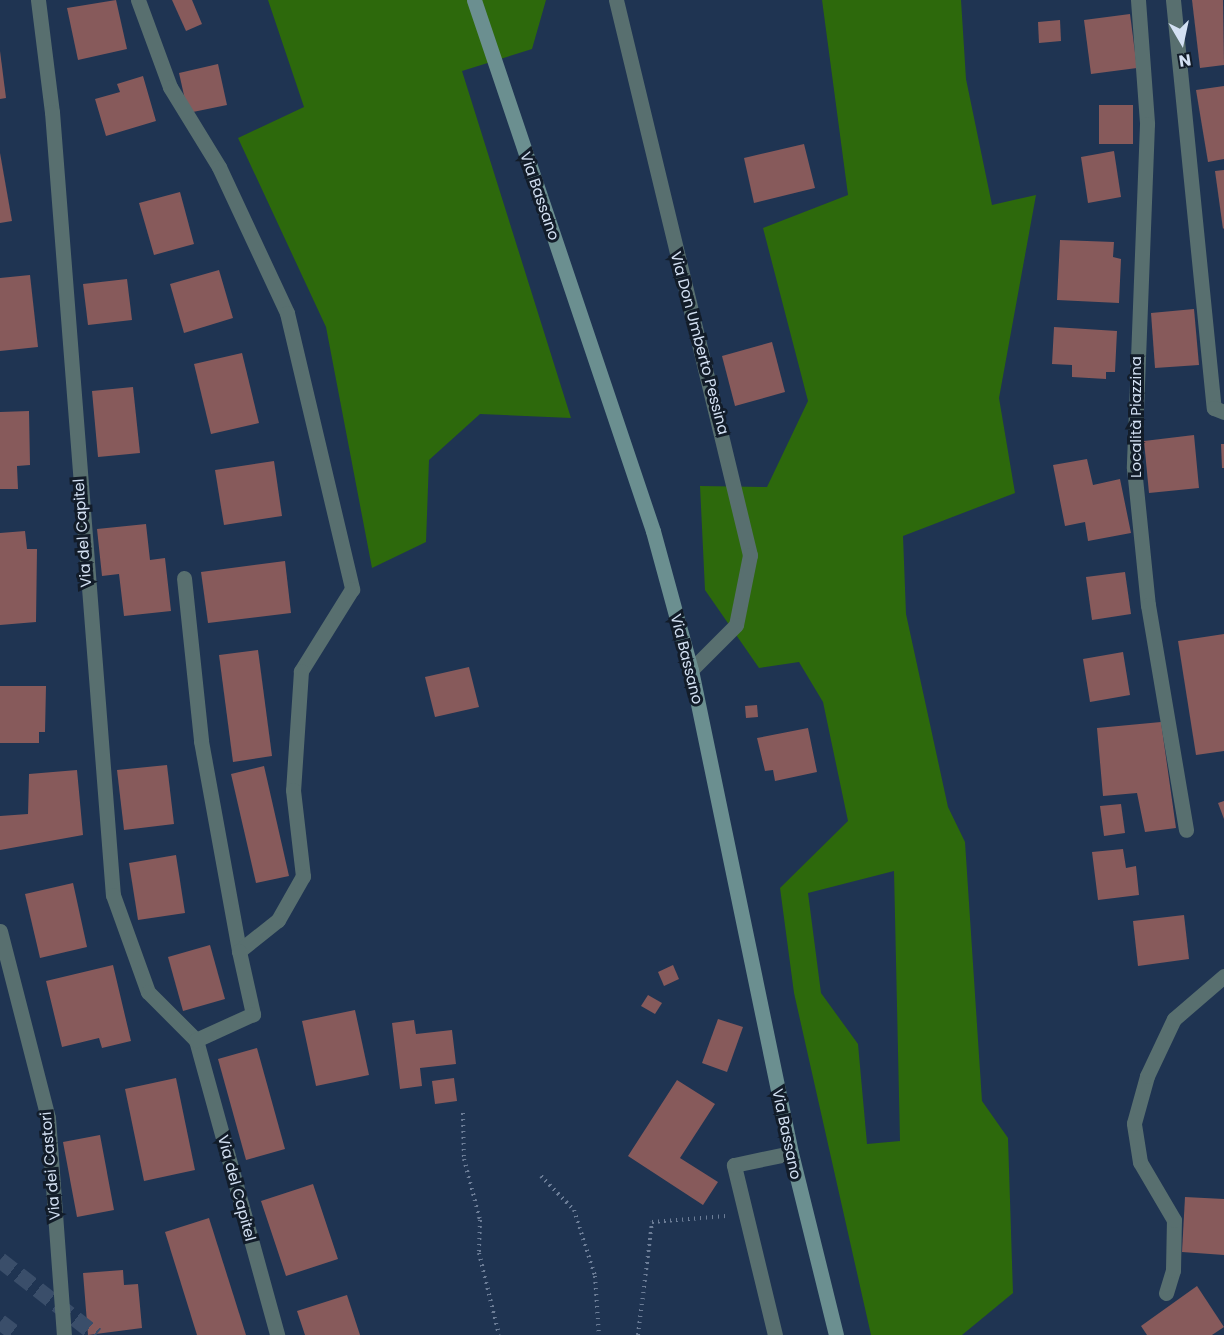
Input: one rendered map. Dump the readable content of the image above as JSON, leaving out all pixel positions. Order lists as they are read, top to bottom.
{
  "streets": {
    "main road": ["Via Bassano"],
    "street": [
      "Via Don Umberto Pessina",
      "Località Piazzina",
      "Via del Capitel",
      "Via dei Castori"
    ]
  },
  "crossings": [
    ["Via Bassano", "Via Don Umberto Pessina"]
  ],
  "north": "bottom"
}
